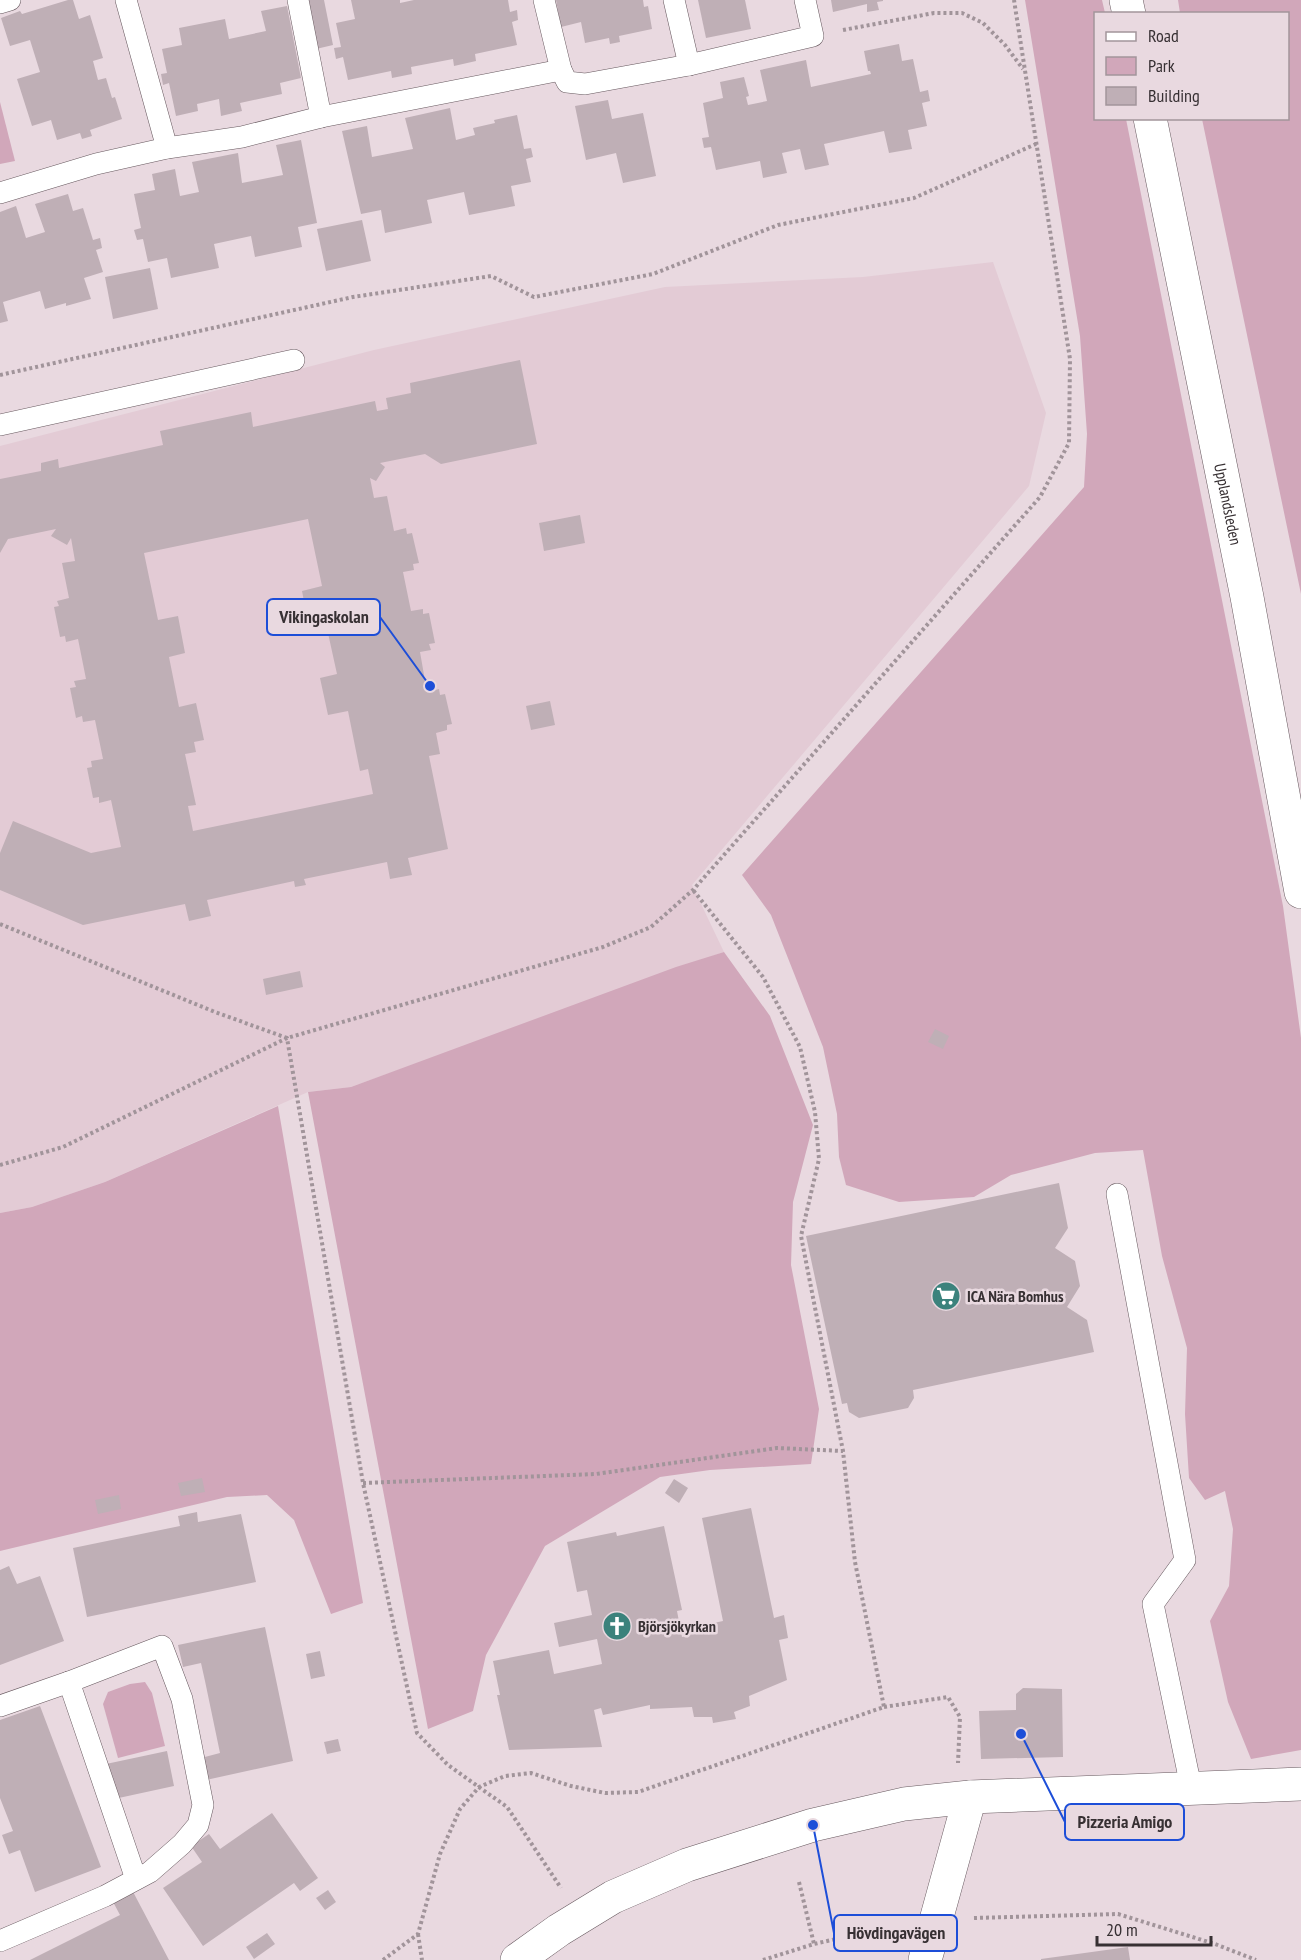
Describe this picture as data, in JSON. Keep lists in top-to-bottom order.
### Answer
{
  "streets": {
    "street": ["Upplandsleden"]
  },
  "places": {
    "other": ["Vikingaskolan", "Pizzeria Amigo", "Hövdingavägen"],
    "supermarket": ["ICA Nära Bomhus"],
    "church": ["Björsjökyrkan"]
  },
  "legend": ["Road", "Park", "Building"],
  "scale_bar": "20 m"
}
